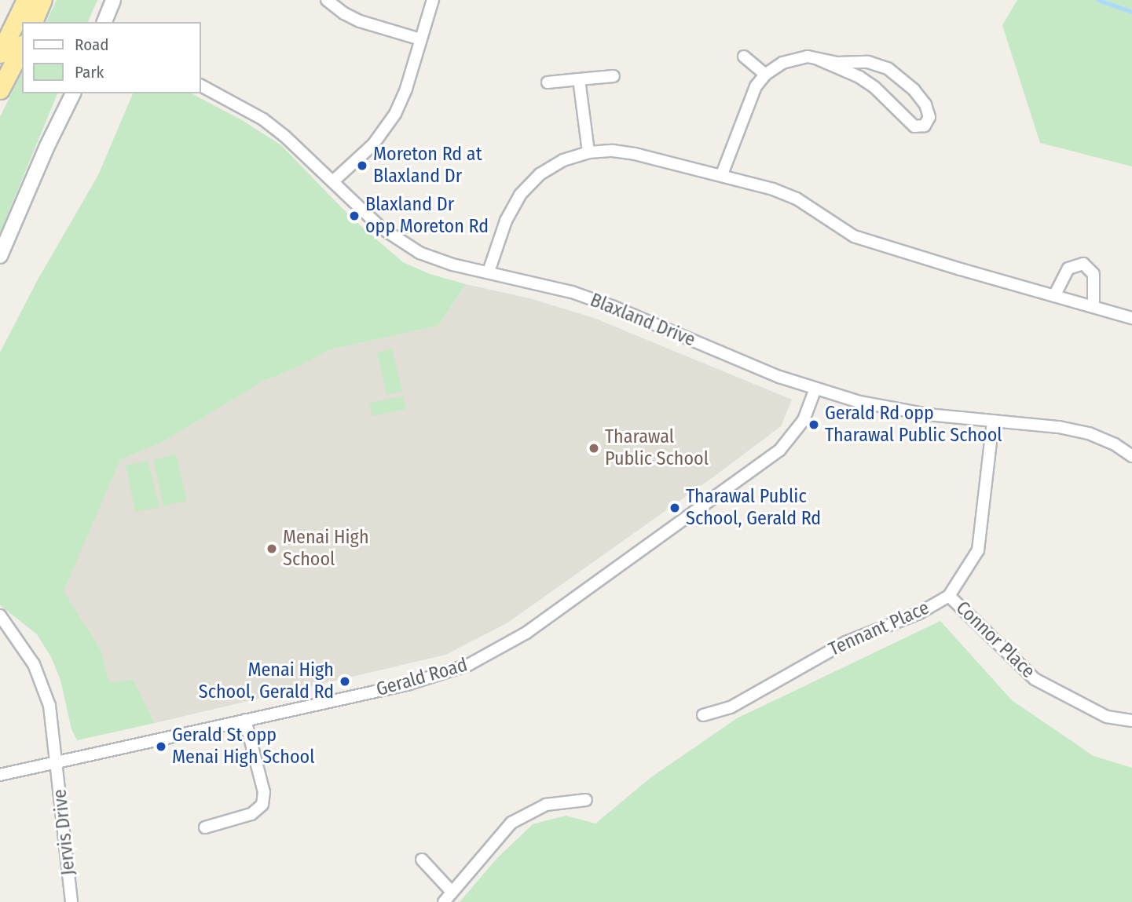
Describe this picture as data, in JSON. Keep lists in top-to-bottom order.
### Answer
{
  "streets": {
    "street": [
      "Blaxland Drive",
      "Tennant Place",
      "Connor Place",
      "Gerald Road",
      "Jervis Drive"
    ]
  },
  "crossings": [
    ["Blaxland Drive", "Tennant Place"],
    ["Blaxland Drive", "Gerald Road"],
    ["Tennant Place", "Connor Place"],
    ["Gerald Road", "Jervis Drive"]
  ],
  "places": [
    "Moreton Rd at Blaxland Dr",
    "Blaxland Dr opp Moreton Rd",
    "Gerald Rd opp Tharawal Public School",
    "Tharawal Public School",
    "Tharawal Public School, Gerald Rd",
    "Menai High School",
    "Menai High School, Gerald Rd",
    "Gerald St opp Menai High School"
  ],
  "legend": ["Road", "Park"]
}
